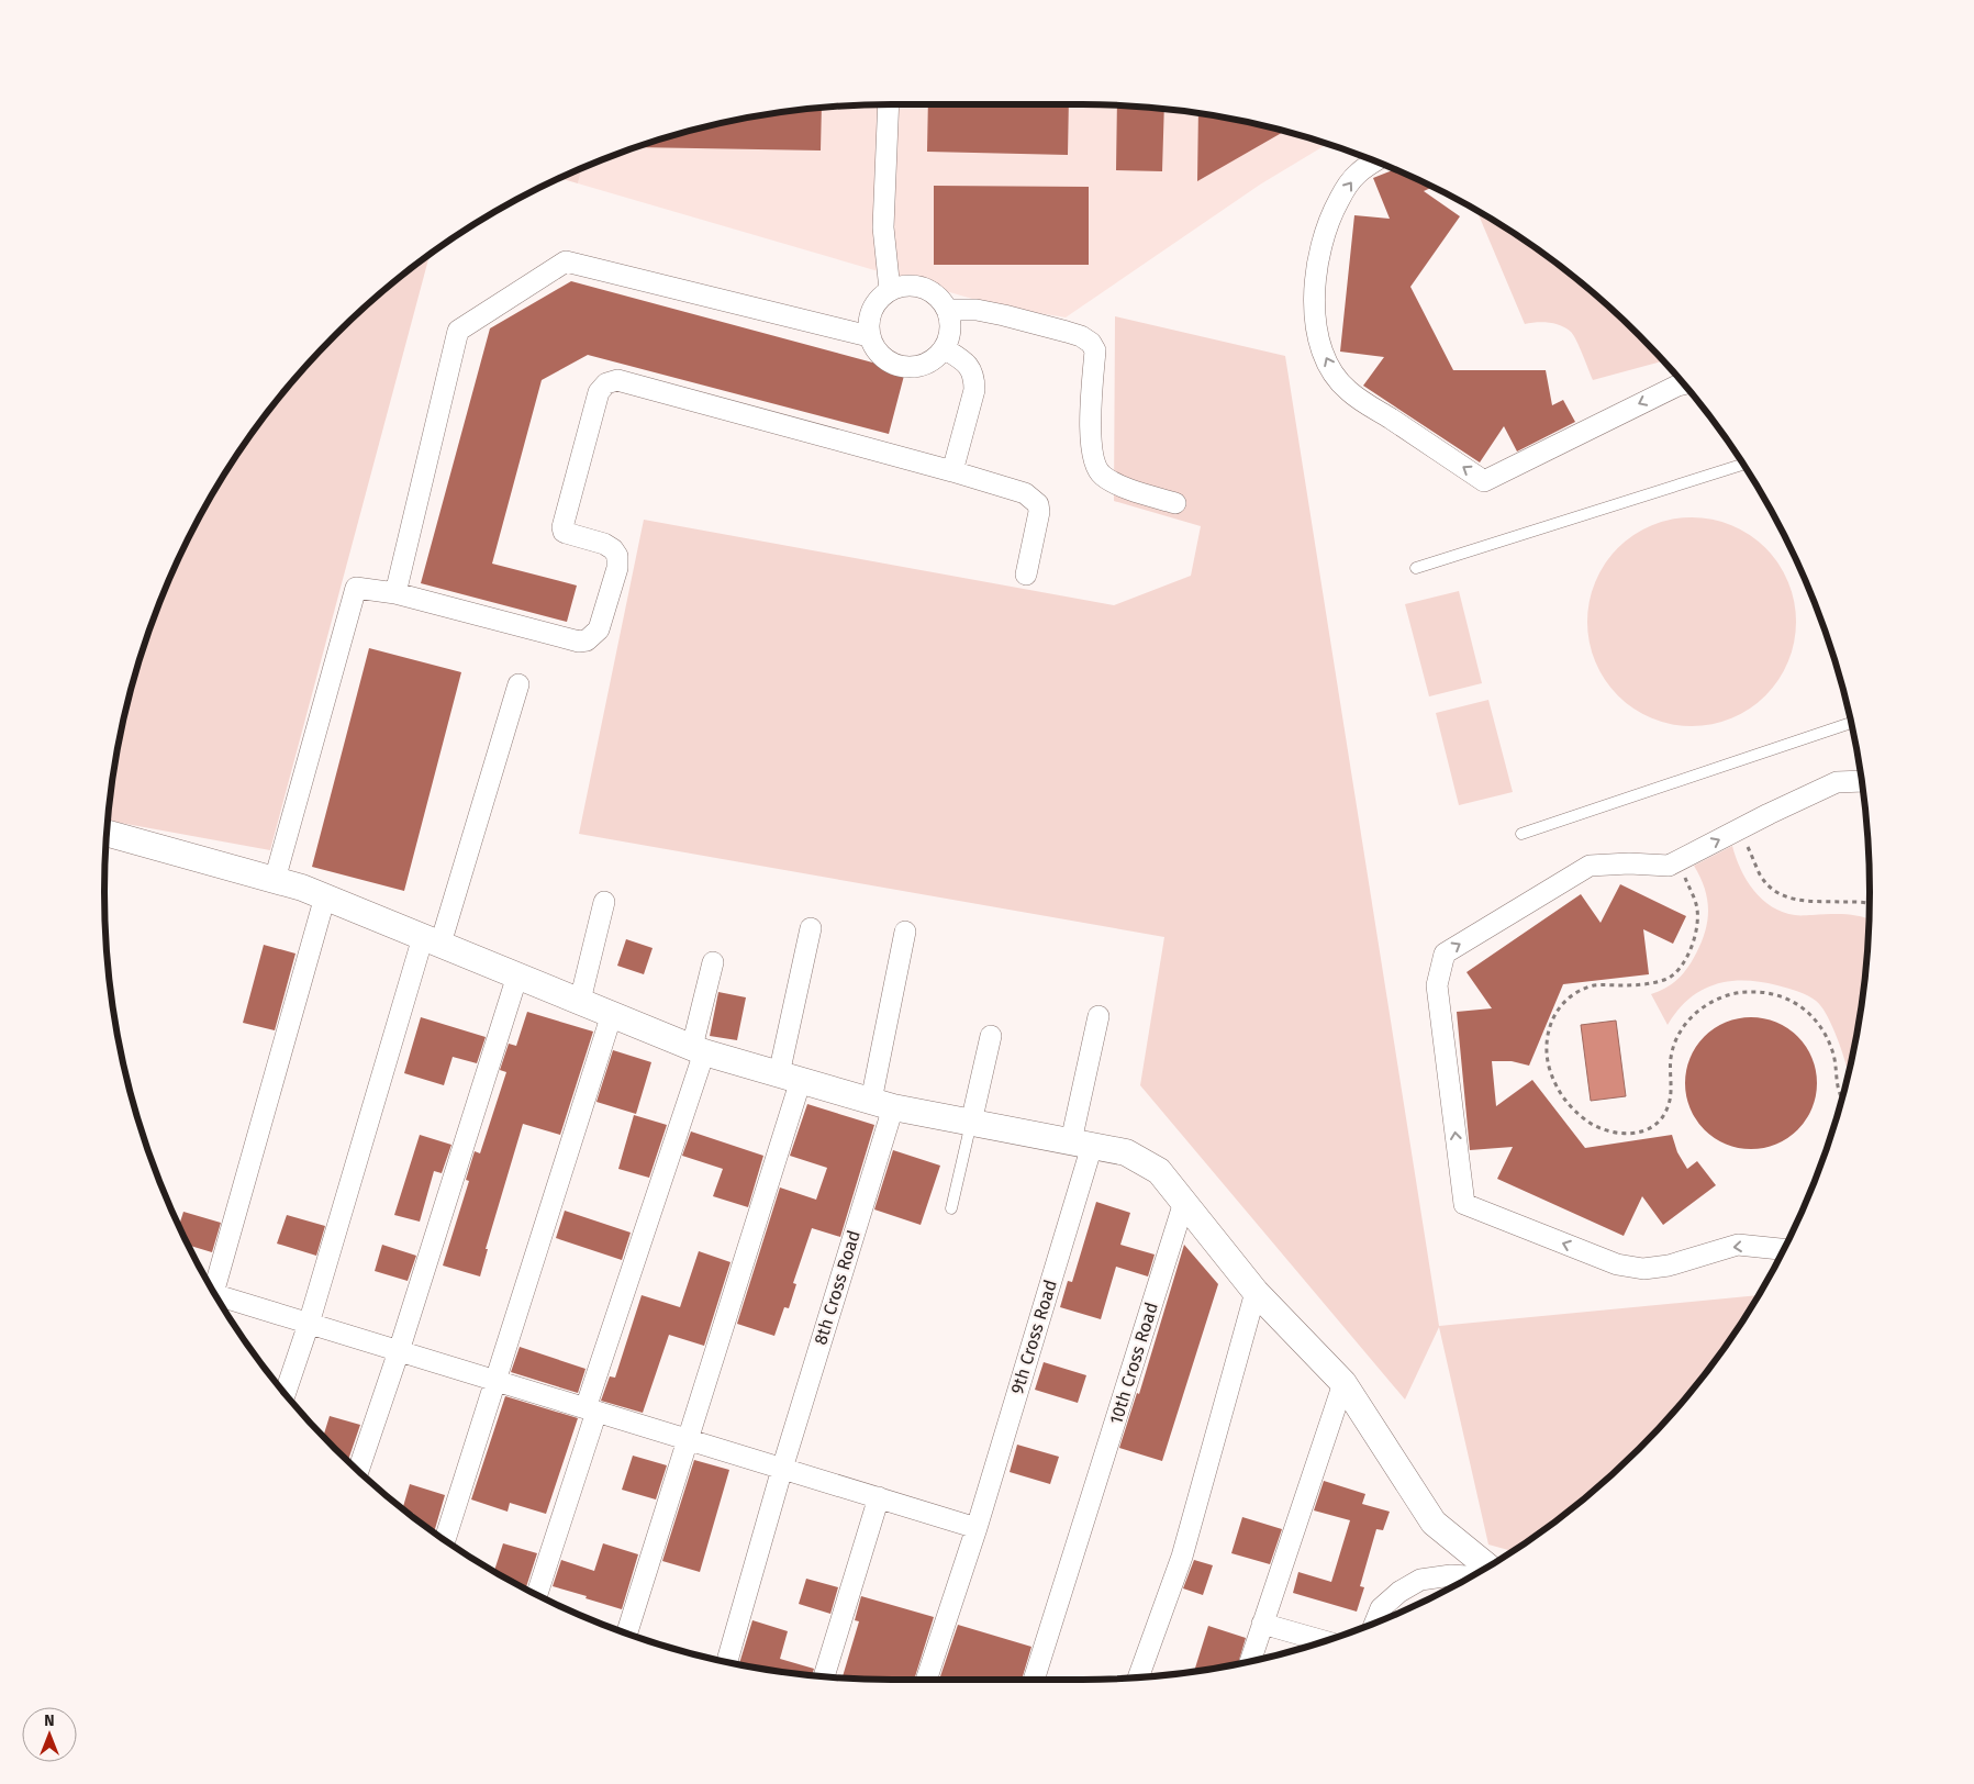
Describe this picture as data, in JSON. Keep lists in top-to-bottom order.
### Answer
{
  "streets": {
    "street": ["8th Cross Road", "9th Cross Road", "10th Cross Road"]
  },
  "north": "top"
}
